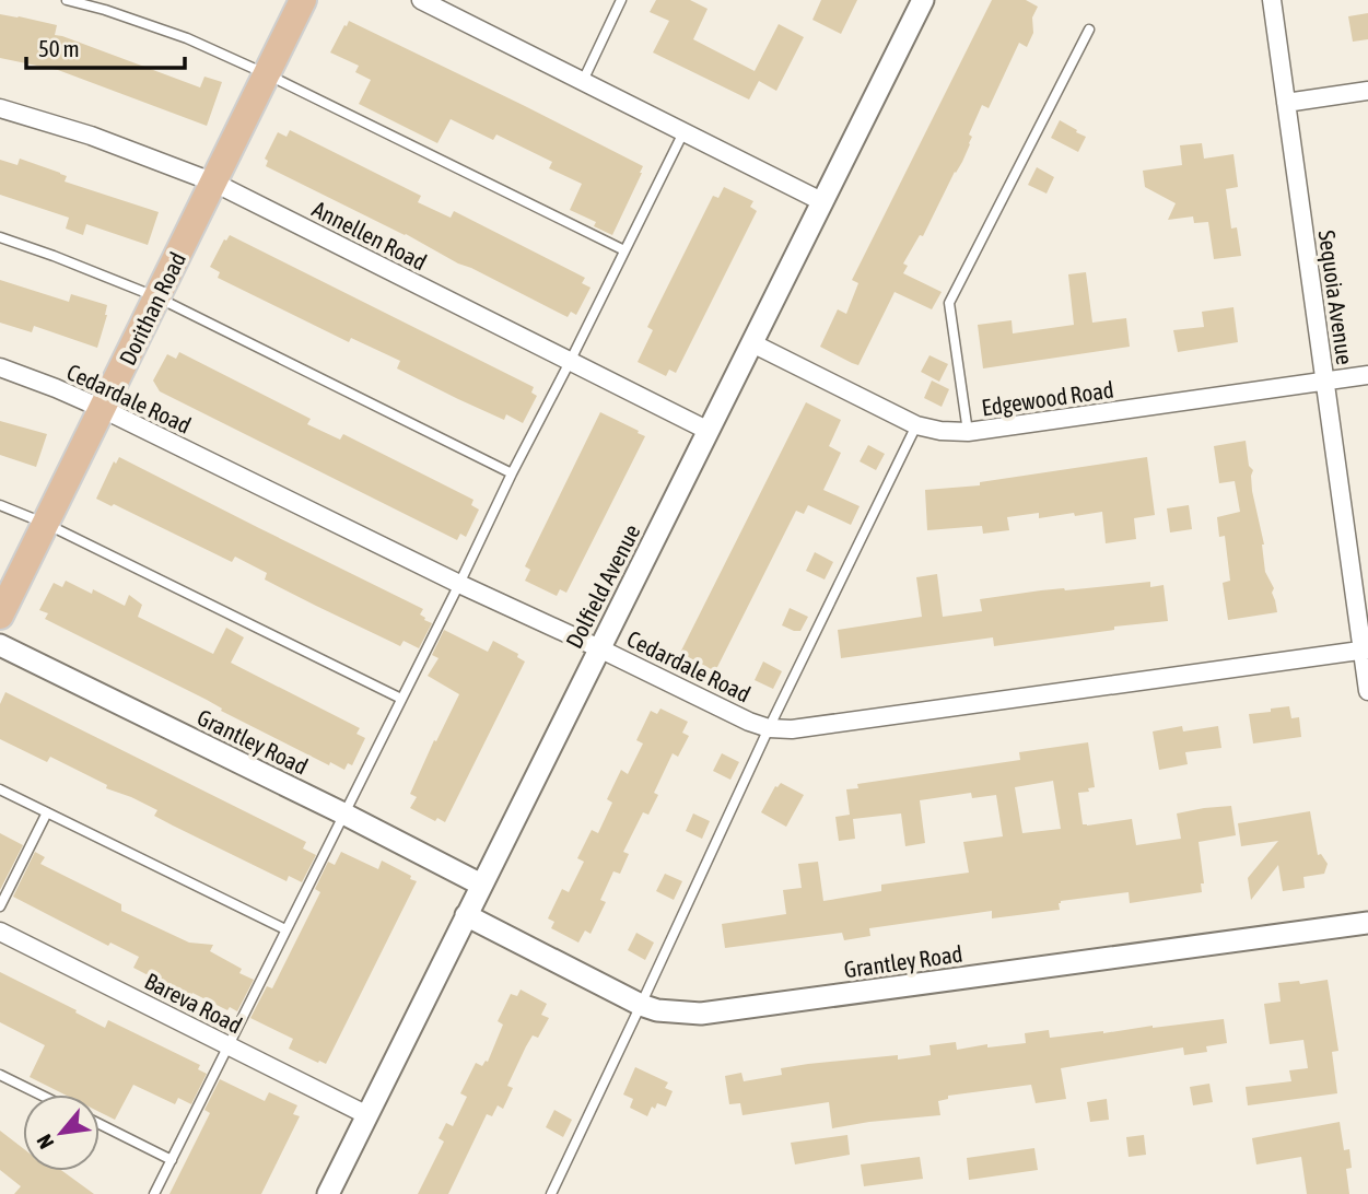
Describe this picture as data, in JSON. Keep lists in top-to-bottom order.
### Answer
{
  "streets": {
    "main road": ["Dorithan Road"],
    "street": [
      "Annellen Road",
      "Sequoia Avenue",
      "Cedardale Road",
      "Edgewood Road",
      "Dolfield Avenue",
      "Grantley Road",
      "Bareva Road"
    ]
  },
  "crossings": [
    ["Annellen Road", "Dorithan Road"],
    ["Annellen Road", "Dolfield Avenue"],
    ["Sequoia Avenue", "Cedardale Road"],
    ["Sequoia Avenue", "Edgewood Road"],
    ["Dorithan Road", "Cedardale Road"],
    ["Cedardale Road", "Dolfield Avenue"],
    ["Edgewood Road", "Dolfield Avenue"],
    ["Dolfield Avenue", "Grantley Road"],
    ["Dolfield Avenue", "Bareva Road"]
  ],
  "scale_bar": "50 m",
  "north": "bottom left"
}
